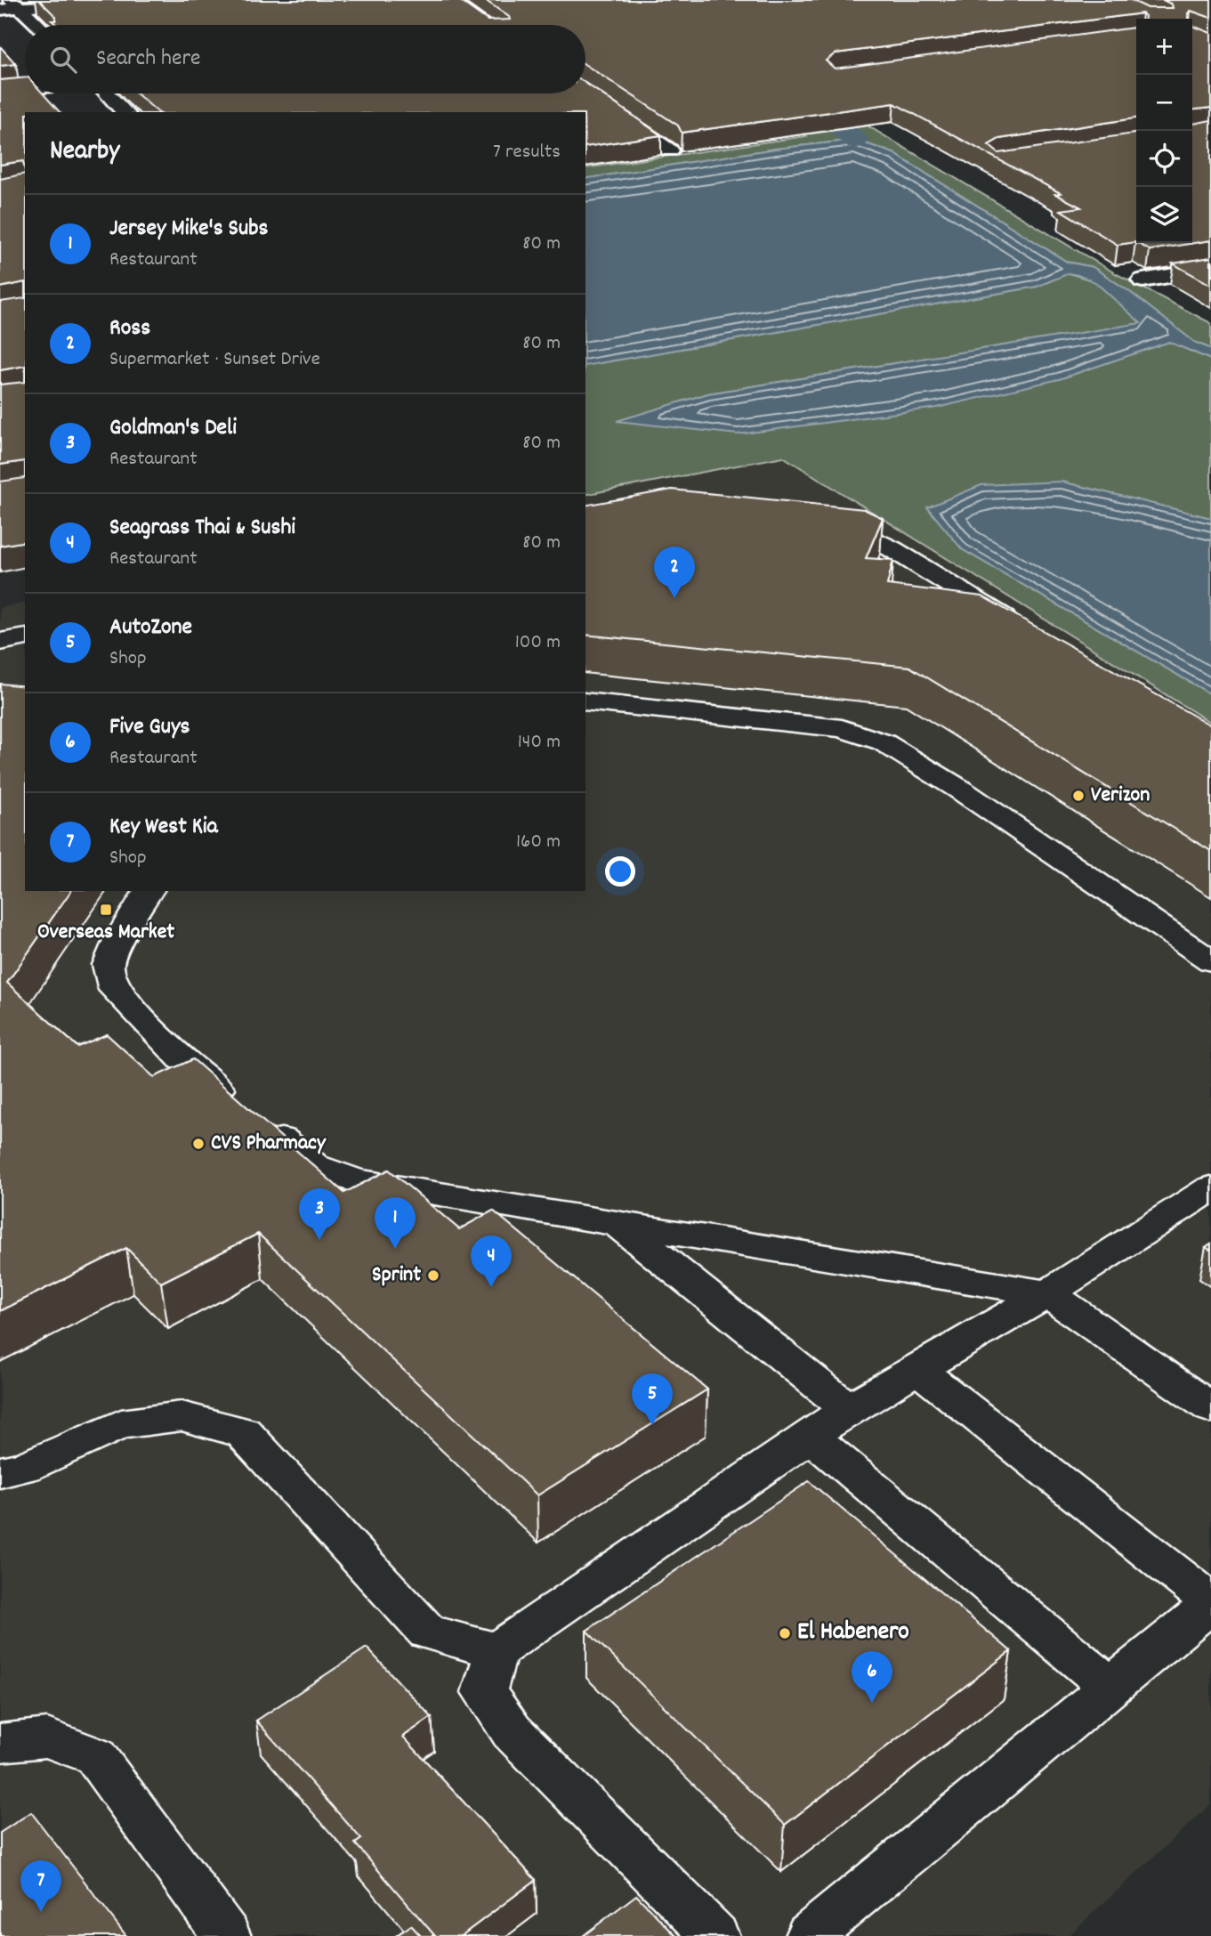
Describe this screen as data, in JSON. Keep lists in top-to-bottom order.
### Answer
{
  "places": {
    "other": [
      "Verizon",
      "CVS Pharmacy",
      "Sprint",
      "El Habenero"
    ],
    "transit": ["Overseas Market"]
  },
  "page": {
    "map_buttons": ["+", "−"],
    "search": "Search here",
    "heading": ["Nearby", "7 results"],
    "list": [
      {
        "mark": "1",
        "name": "Jersey Mike's Subs",
        "note": "Restaurant",
        "value": "80 m"
      },
      {
        "mark": "2",
        "name": "Ross",
        "note": "Supermarket · Sunset Drive",
        "value": "80 m"
      },
      {
        "mark": "3",
        "name": "Goldman's Deli",
        "note": "Restaurant",
        "value": "80 m"
      },
      {
        "mark": "4",
        "name": "Seagrass Thai & Sushi",
        "note": "Restaurant",
        "value": "80 m"
      },
      {
        "mark": "5",
        "name": "AutoZone",
        "note": "Shop",
        "value": "100 m"
      },
      {
        "mark": "6",
        "name": "Five Guys",
        "note": "Restaurant",
        "value": "140 m"
      },
      {
        "mark": "7",
        "name": "Key West Kia",
        "note": "Shop",
        "value": "160 m"
      }
    ],
    "pins": [
      "2",
      "3",
      "1",
      "4",
      "5",
      "6",
      "7"
    ]
  }
}
